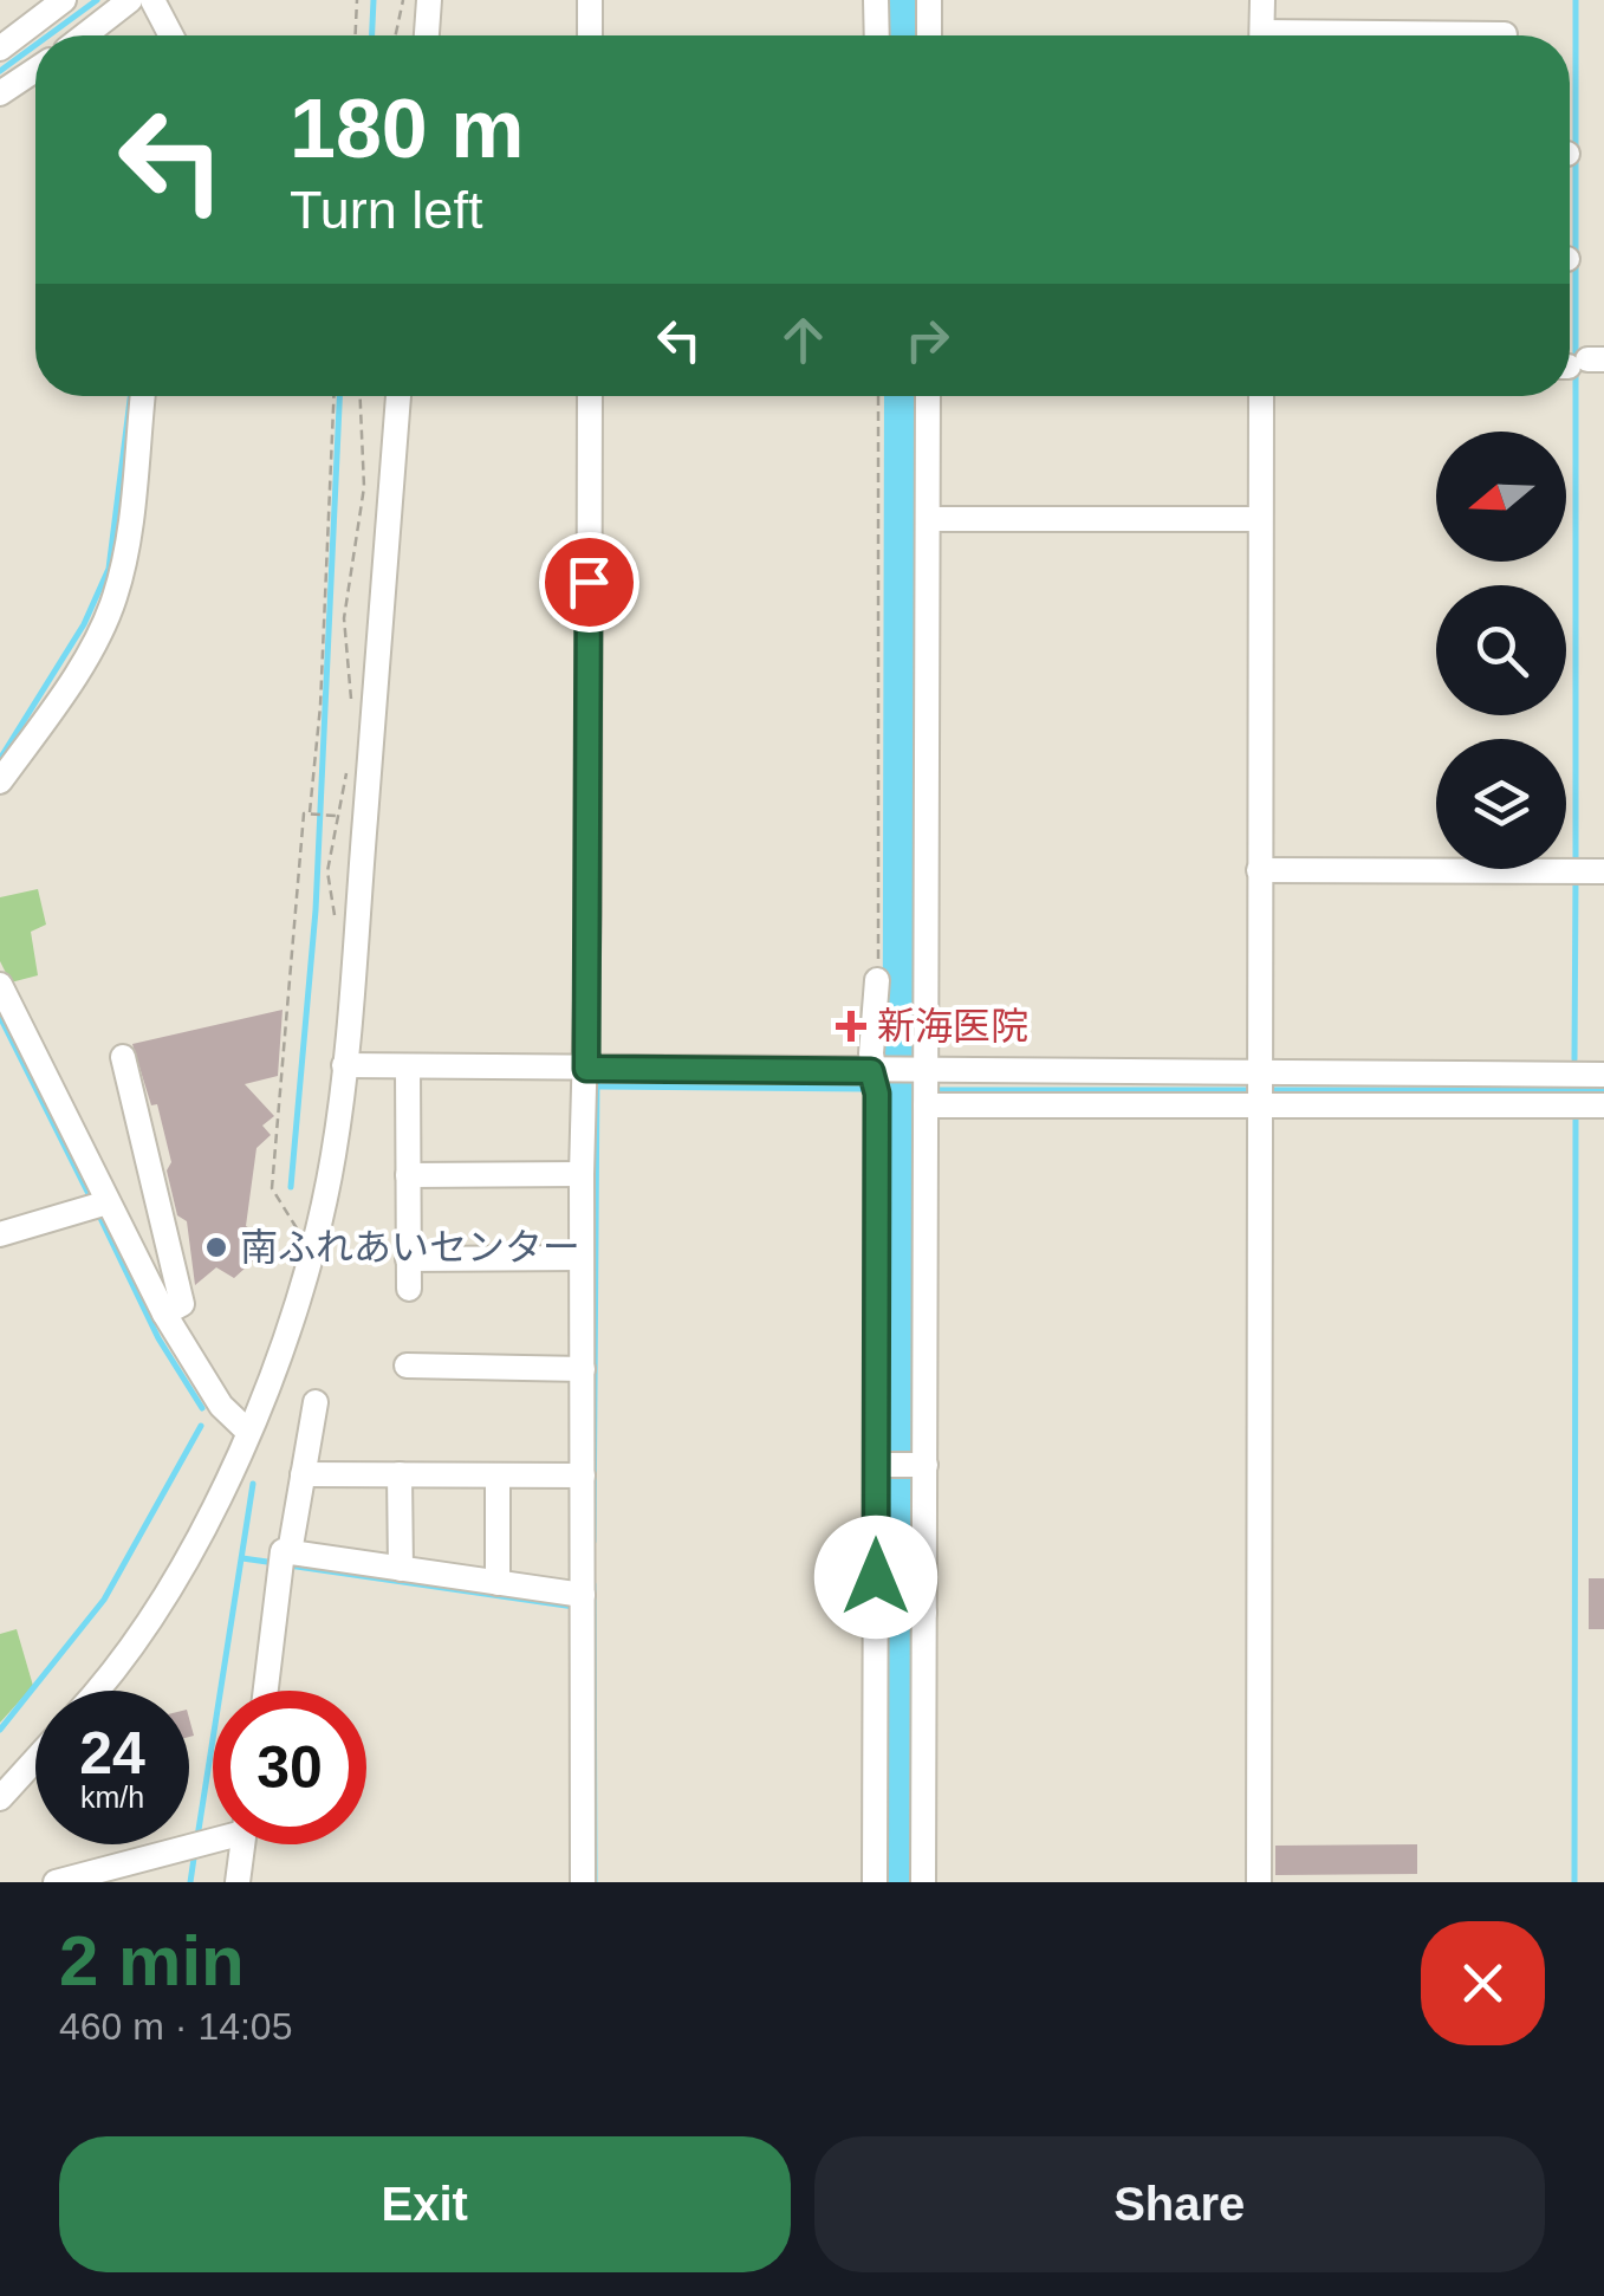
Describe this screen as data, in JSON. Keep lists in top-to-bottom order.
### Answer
{
  "places": {
    "health": ["新海医院"],
    "other": ["南ふれあいセンター"]
  },
  "north": "left",
  "page": {
    "turn": ["180 m", "Turn left"],
    "speed": "24 km/h",
    "limit": "30",
    "heading": ["2 min", "460 m · 14:05"],
    "buttons": ["Exit", "Share"]
  }
}
